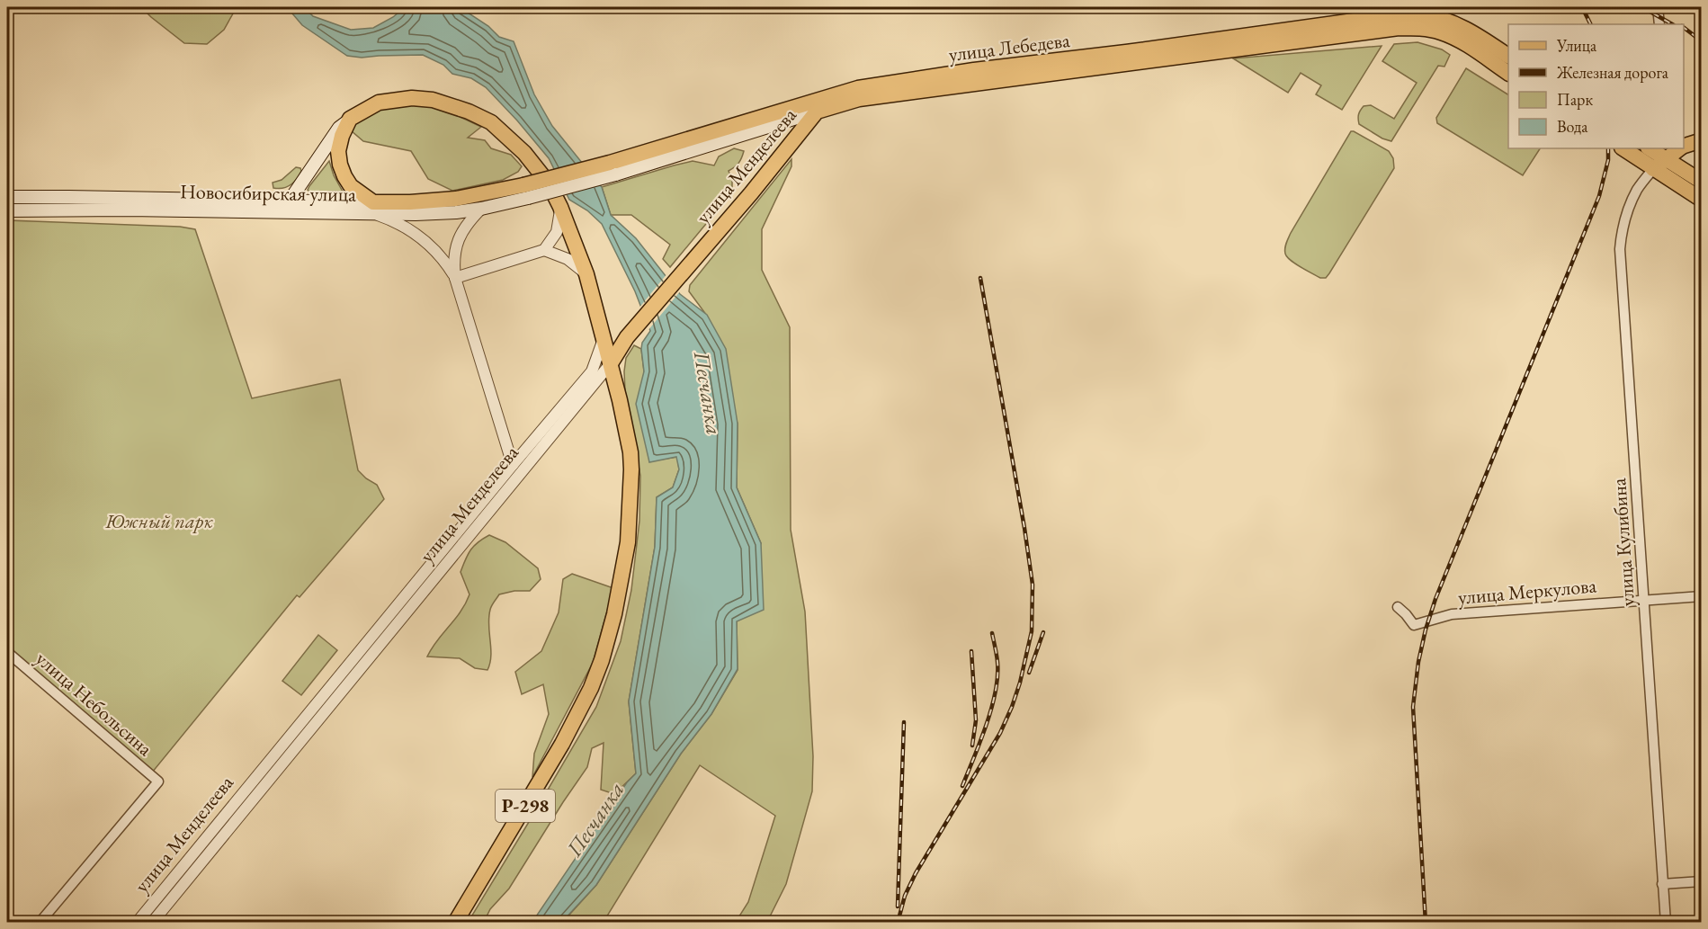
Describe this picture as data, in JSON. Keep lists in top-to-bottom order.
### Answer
{
  "streets": {
    "main road": [
      "улица Лебедева",
      "улица Менделеева",
      "Новосибирская улица",
      "Р-298"
    ],
    "street": ["улица Кулибина", "улица Меркулова", "улица Небольсина"]
  },
  "crossings": [
    ["улица Лебедева", "улица Менделеева"],
    ["улица Менделеева", "Р-298"],
    ["улица Кулибина", "улица Меркулова"]
  ],
  "water": ["Песчанка"],
  "parks": ["Южный парк"],
  "legend": [
    "Улица",
    "Железная дорога",
    "Парк",
    "Вода"
  ]
}
